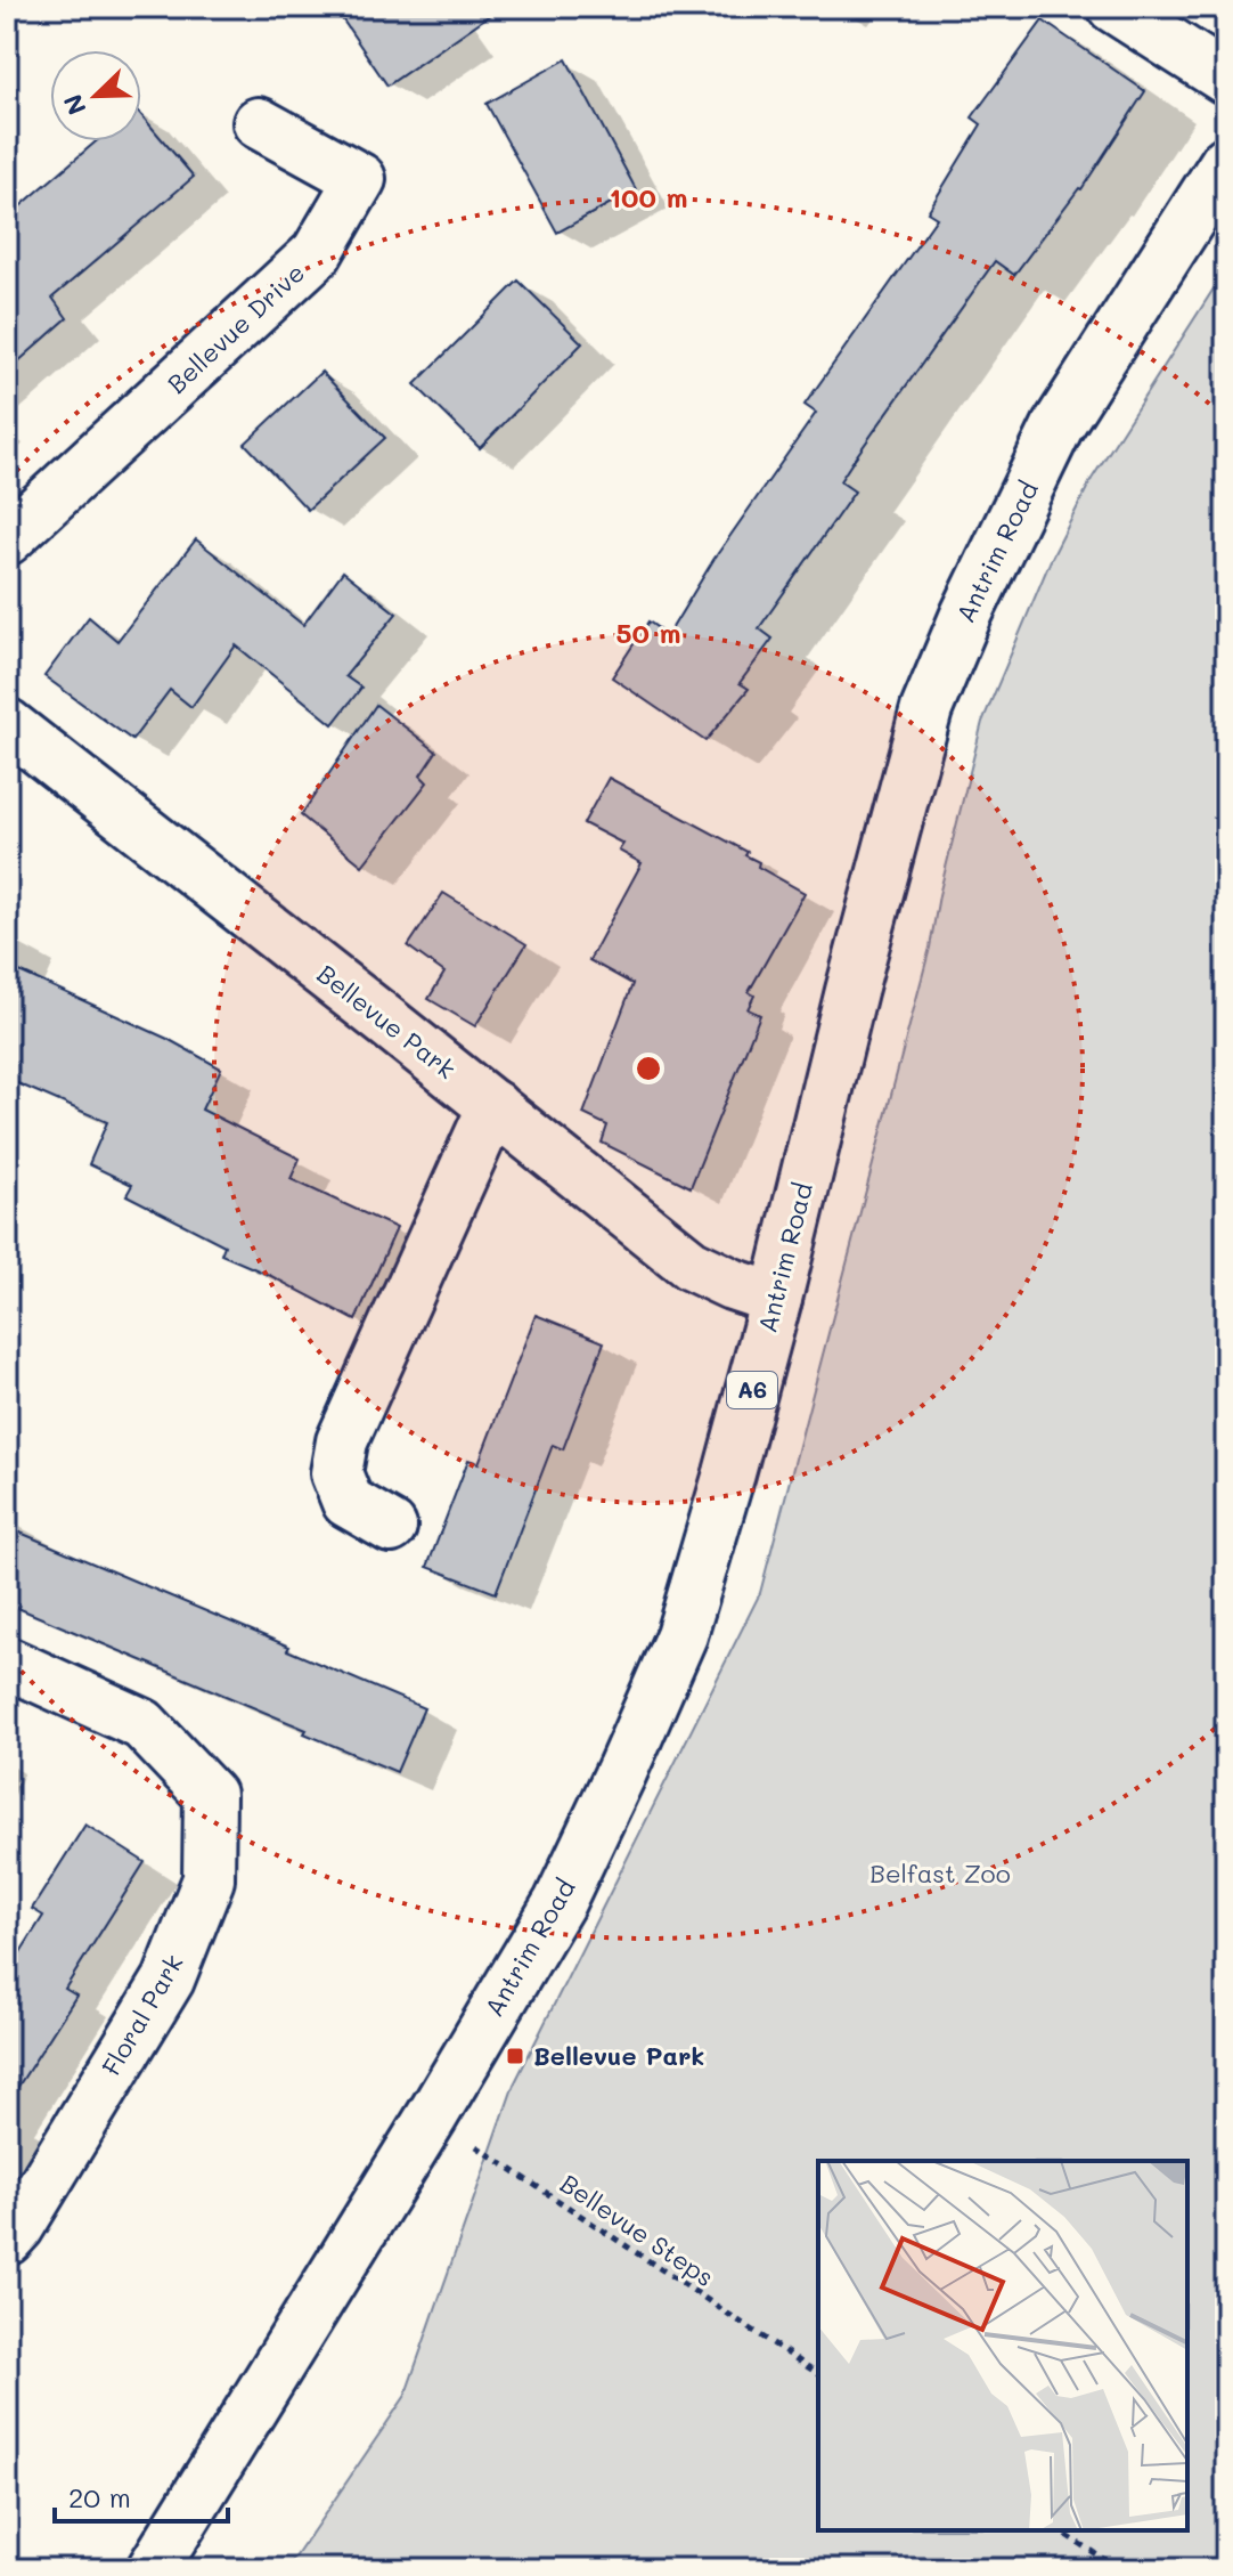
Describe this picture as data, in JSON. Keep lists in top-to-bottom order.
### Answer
{
  "streets": {
    "main road": [
      "Bellevue Drive",
      "Antrim Road",
      "Bellevue Park",
      "A6",
      "Floral Park"
    ],
    "path": ["Bellevue Steps"]
  },
  "crossings": [
    ["Antrim Road", "Bellevue Park"],
    ["Antrim Road", "Bellevue Steps"]
  ],
  "parks": ["Belfast Zoo"],
  "places": {
    "transit": ["Bellevue Park"]
  },
  "scale_bar": "20 m",
  "north": "bottom left",
  "rings": ["100 m", "50 m"]
}
